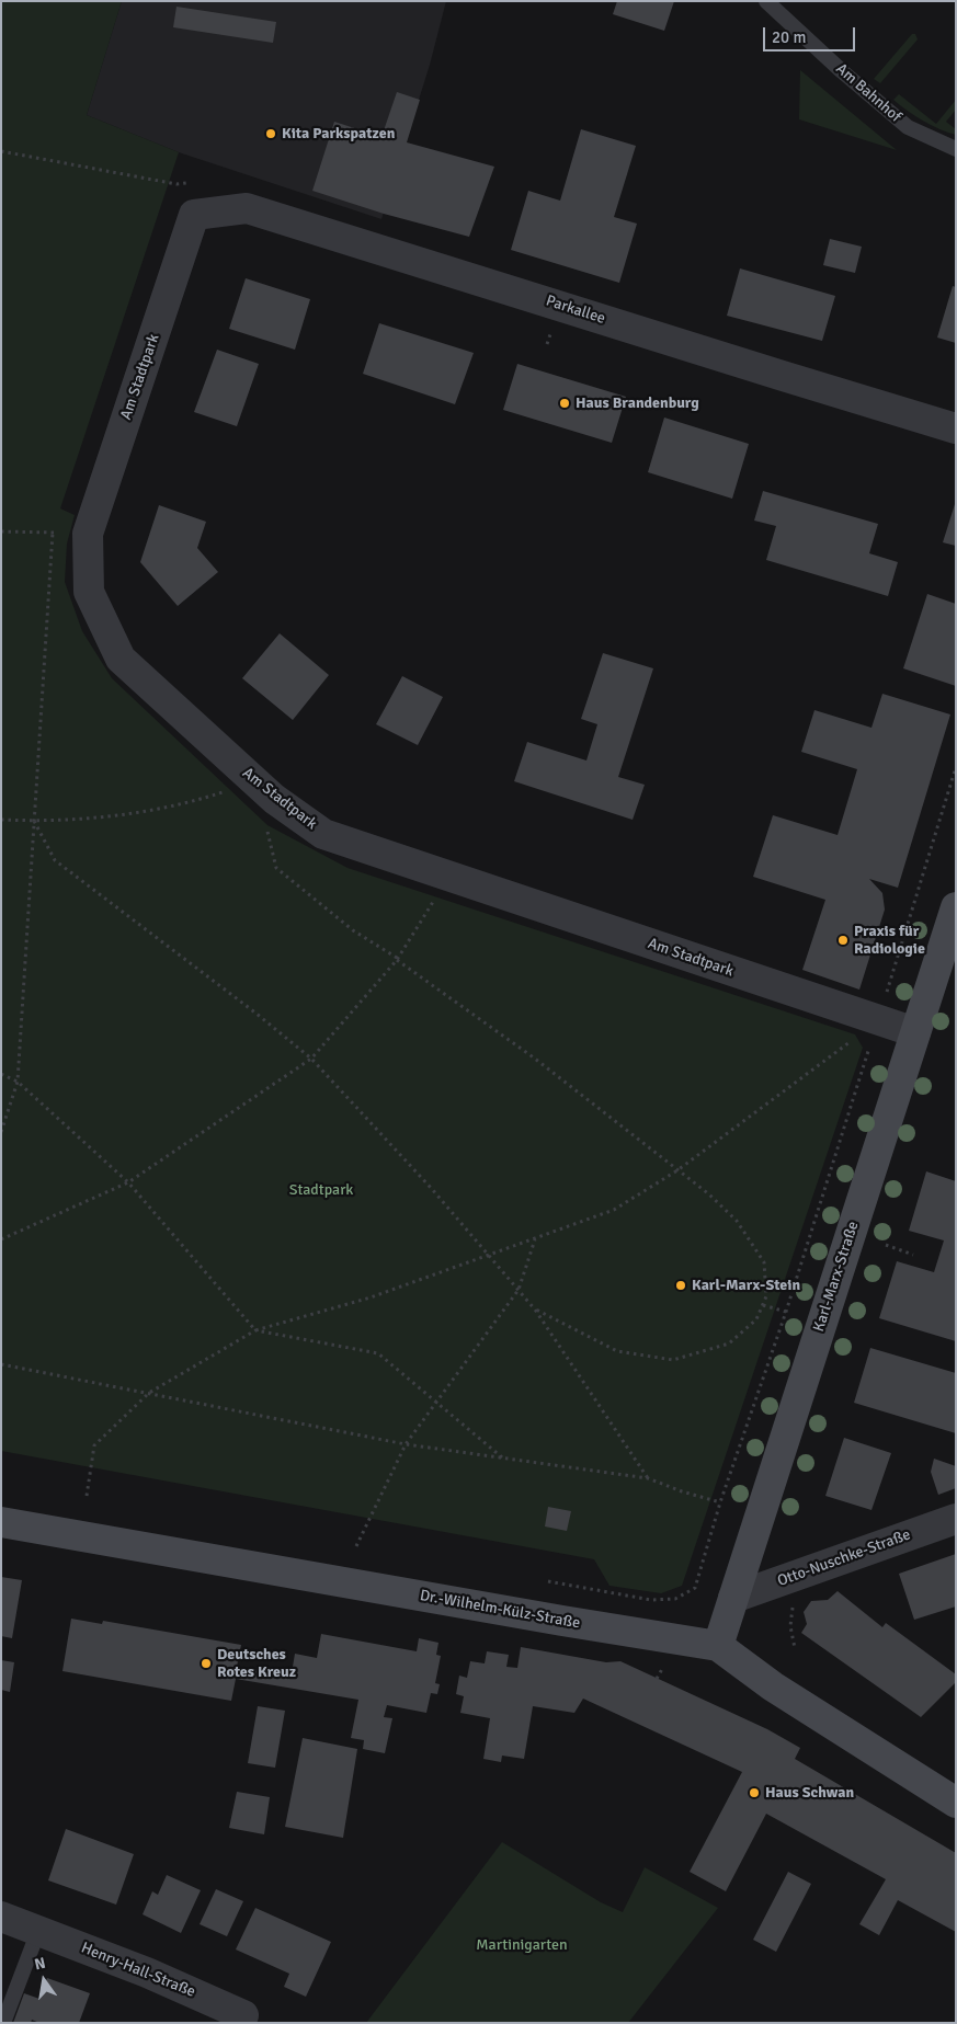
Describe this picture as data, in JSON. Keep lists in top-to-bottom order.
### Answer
{
  "streets": {
    "main road": ["Karl-Marx-Straße", "Dr.-Wilhelm-Külz-Straße"],
    "street": [
      "Parkallee",
      "Am Stadtpark",
      "Otto-Nuschke-Straße",
      "Henry-Hall-Straße"
    ],
    "lane": ["Am Bahnhof"]
  },
  "crossings": [
    ["Parkallee", "Am Stadtpark"],
    ["Am Stadtpark", "Karl-Marx-Straße"],
    ["Karl-Marx-Straße", "Otto-Nuschke-Straße"],
    ["Karl-Marx-Straße", "Dr.-Wilhelm-Külz-Straße"]
  ],
  "parks": ["Stadtpark", "Martinigarten"],
  "places": [
    "Kita Parkspatzen",
    "Haus Brandenburg",
    "Praxis für Radiologie",
    "Karl-Marx-Stein",
    "Deutsches Rotes Kreuz",
    "Haus Schwan"
  ],
  "scale_bar": "20 m",
  "north": "top"
}
